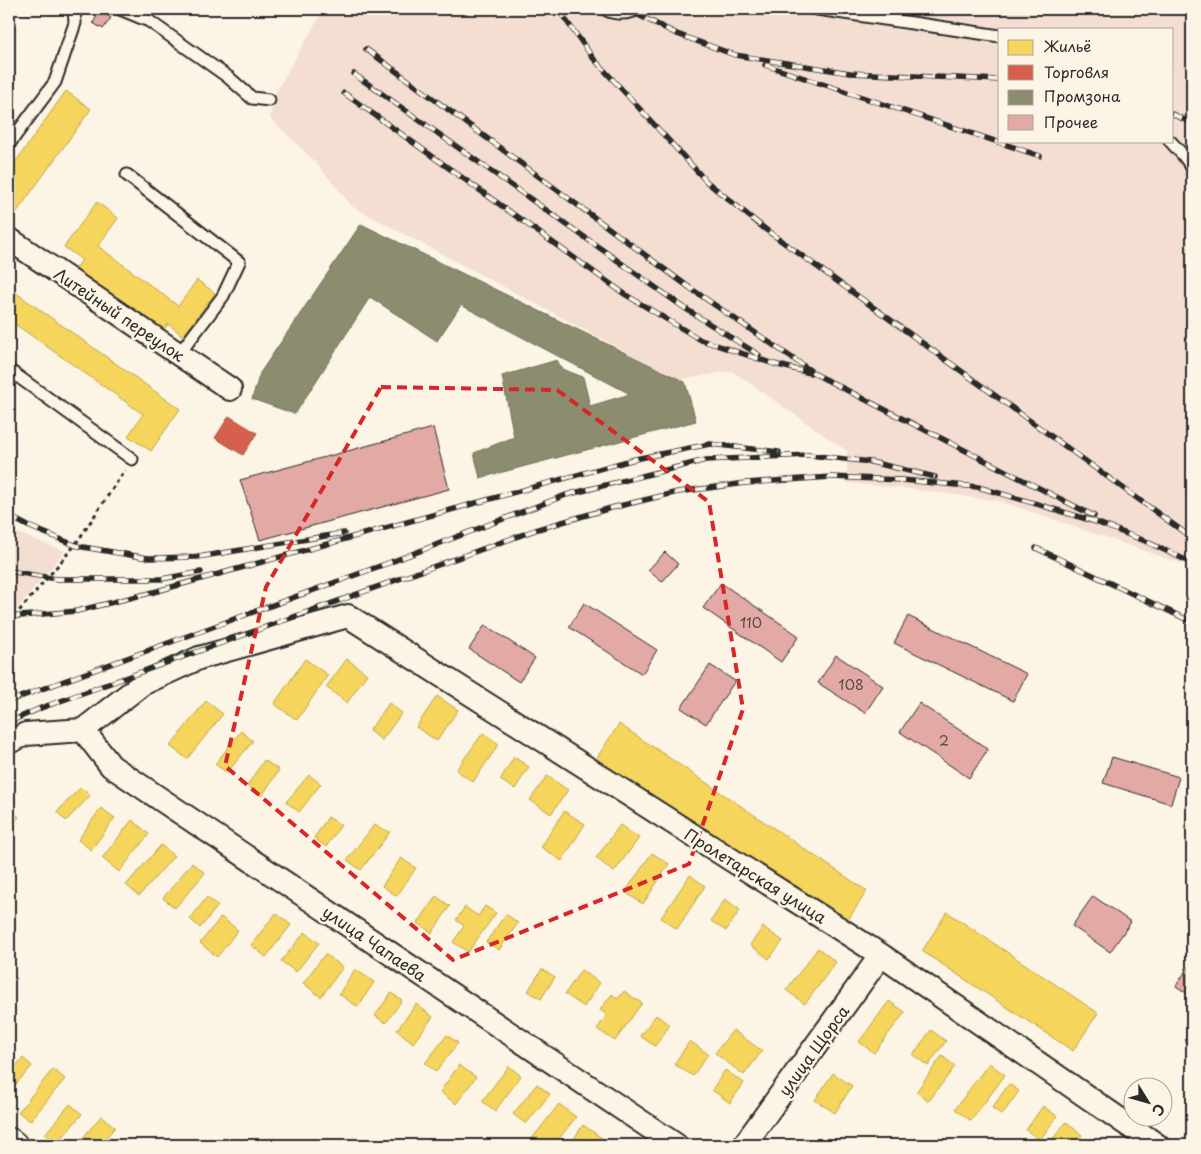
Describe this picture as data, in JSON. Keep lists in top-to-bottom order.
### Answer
{
  "streets": {
    "street": [
      "Литейный переулок",
      "Пролетарская улица",
      "улица Чапаева",
      "улица Щорса"
    ]
  },
  "crossings": [
    ["Пролетарская улица", "улица Чапаева"],
    ["Пролетарская улица", "улица Щорса"]
  ],
  "house_numbers": ["110", "108", "2"],
  "legend": [
    "Жильё",
    "Торговля",
    "Промзона",
    "Прочее"
  ],
  "north": "bottom right"
}
